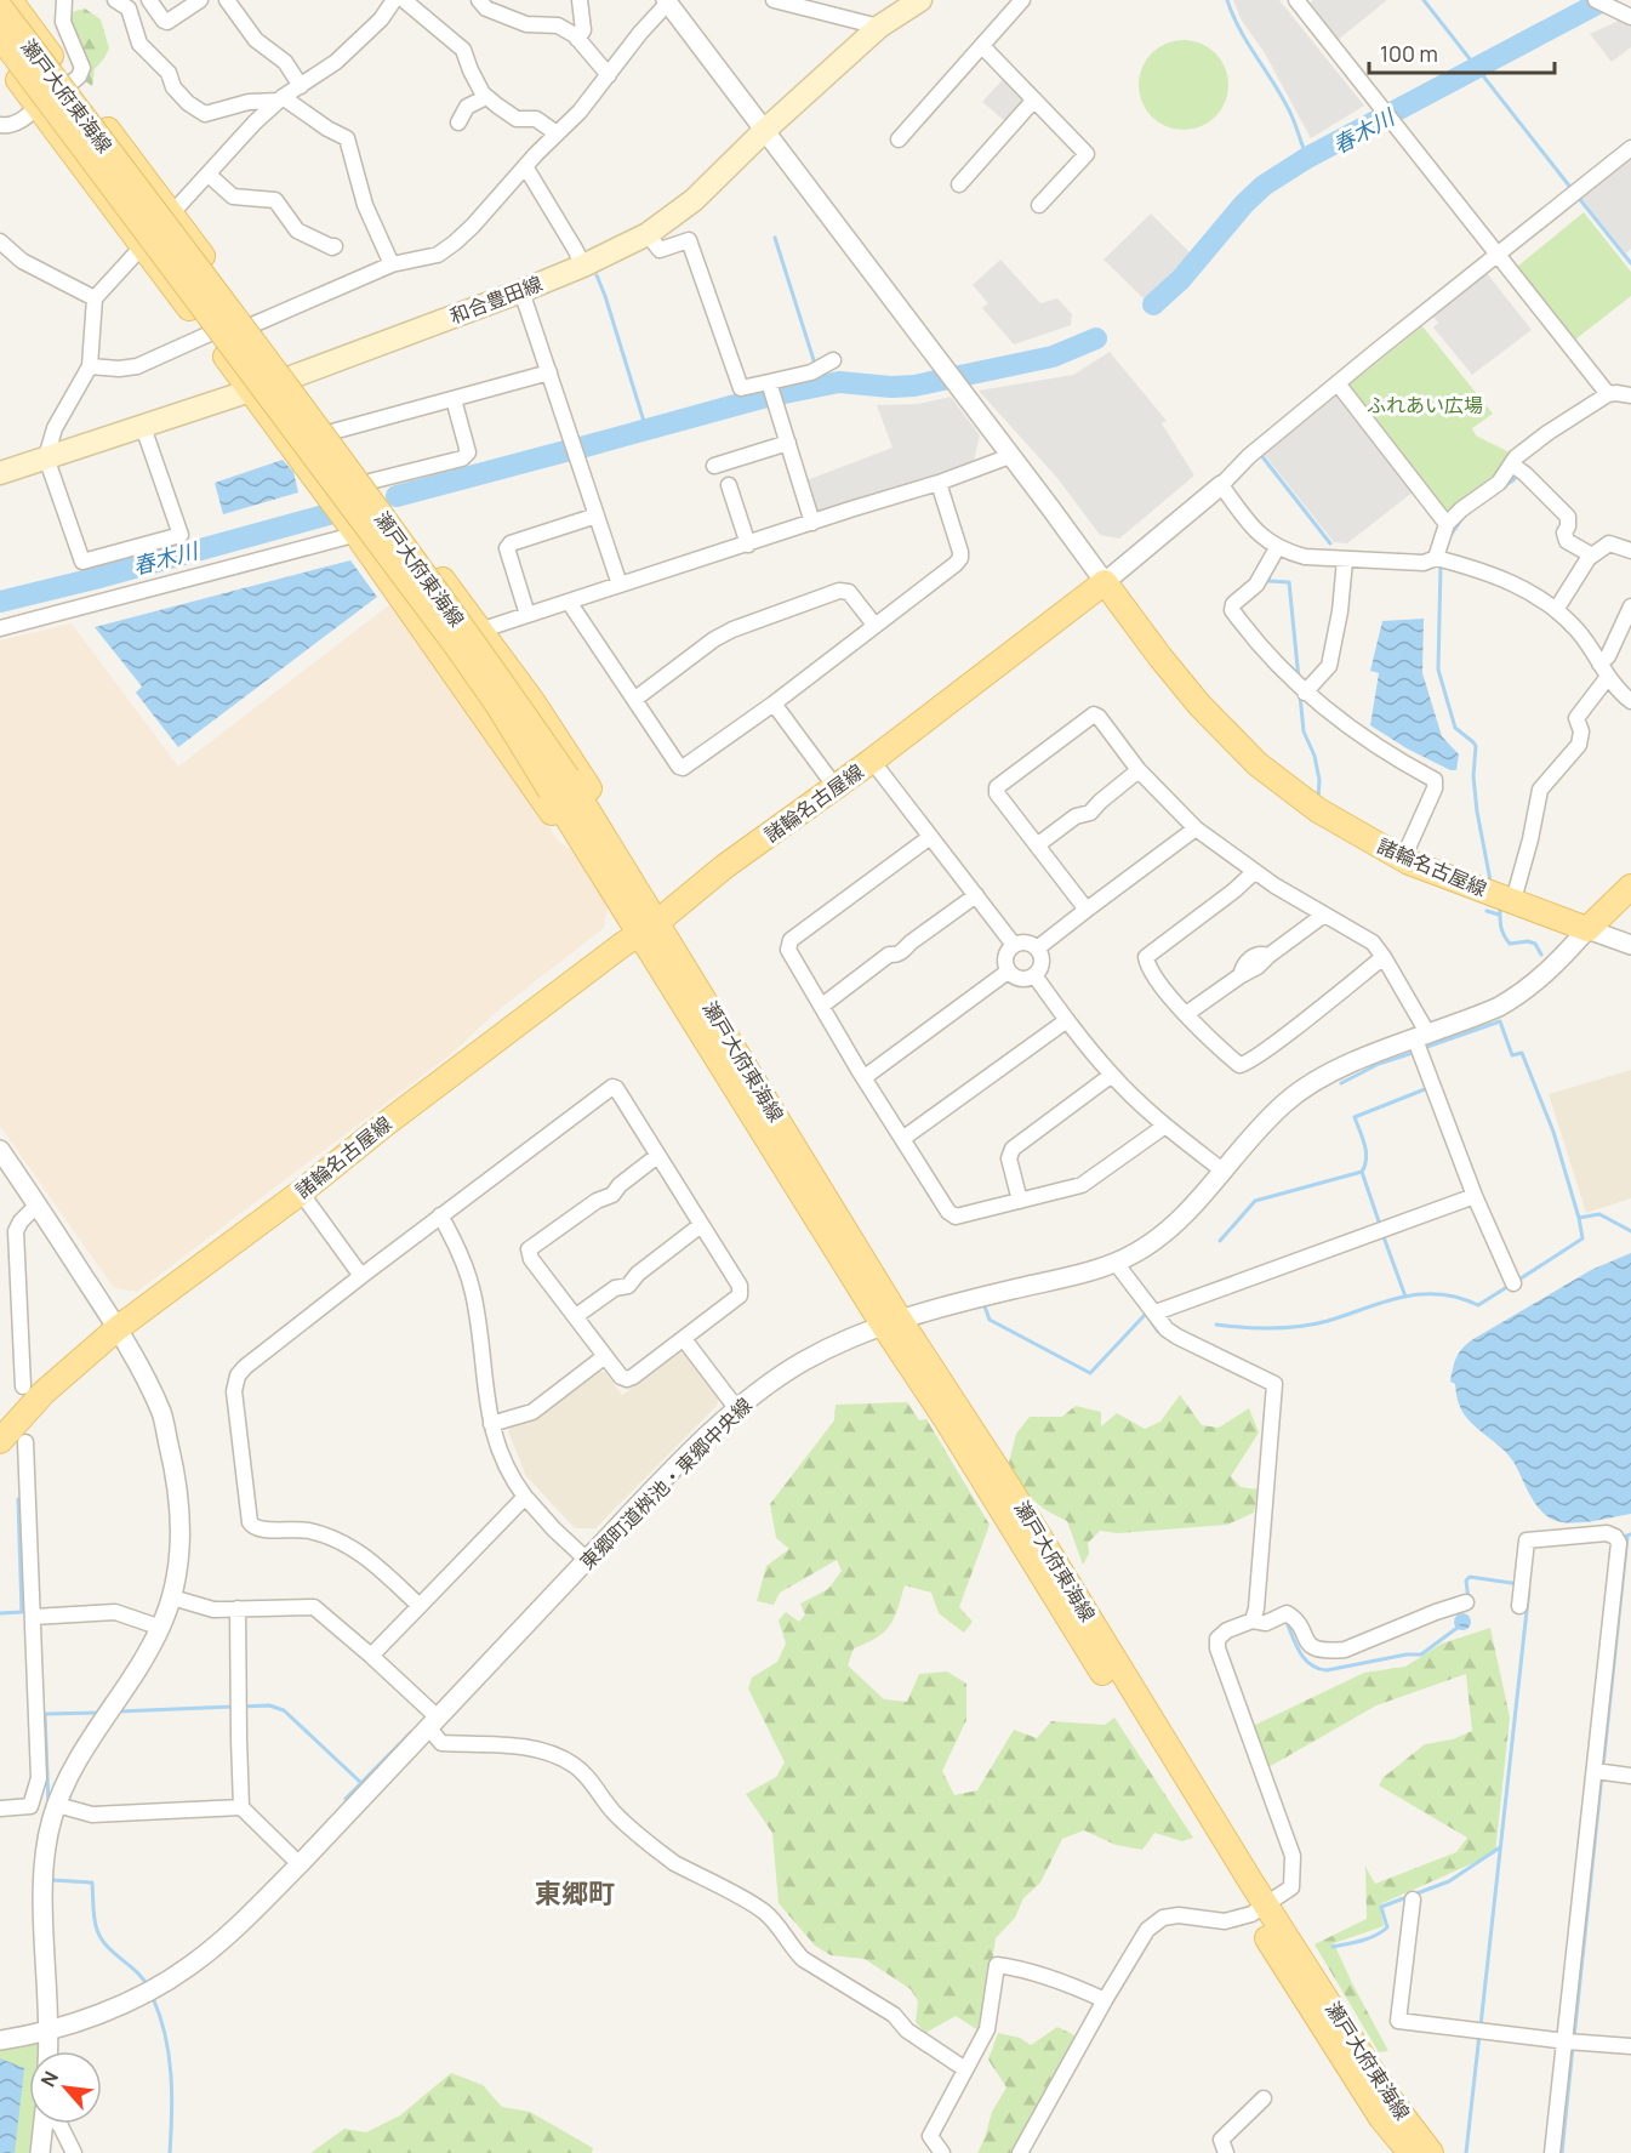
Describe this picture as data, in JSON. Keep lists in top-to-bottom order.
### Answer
{
  "streets": {
    "main road": ["瀬戸大府東海線", "和合豊田線", "諸輪名古屋線"],
    "street": ["東郷町道桝池・東郷中央線"]
  },
  "crossings": [
    ["瀬戸大府東海線", "諸輪名古屋線"],
    ["瀬戸大府東海線", "東郷町道桝池・東郷中央線"],
    ["諸輪名古屋線", "東郷町道桝池・東郷中央線"]
  ],
  "districts": ["東郷町"],
  "water": ["春木川"],
  "parks": ["ふれあい広場"],
  "scale_bar": "100 m",
  "north": "top left"
}
